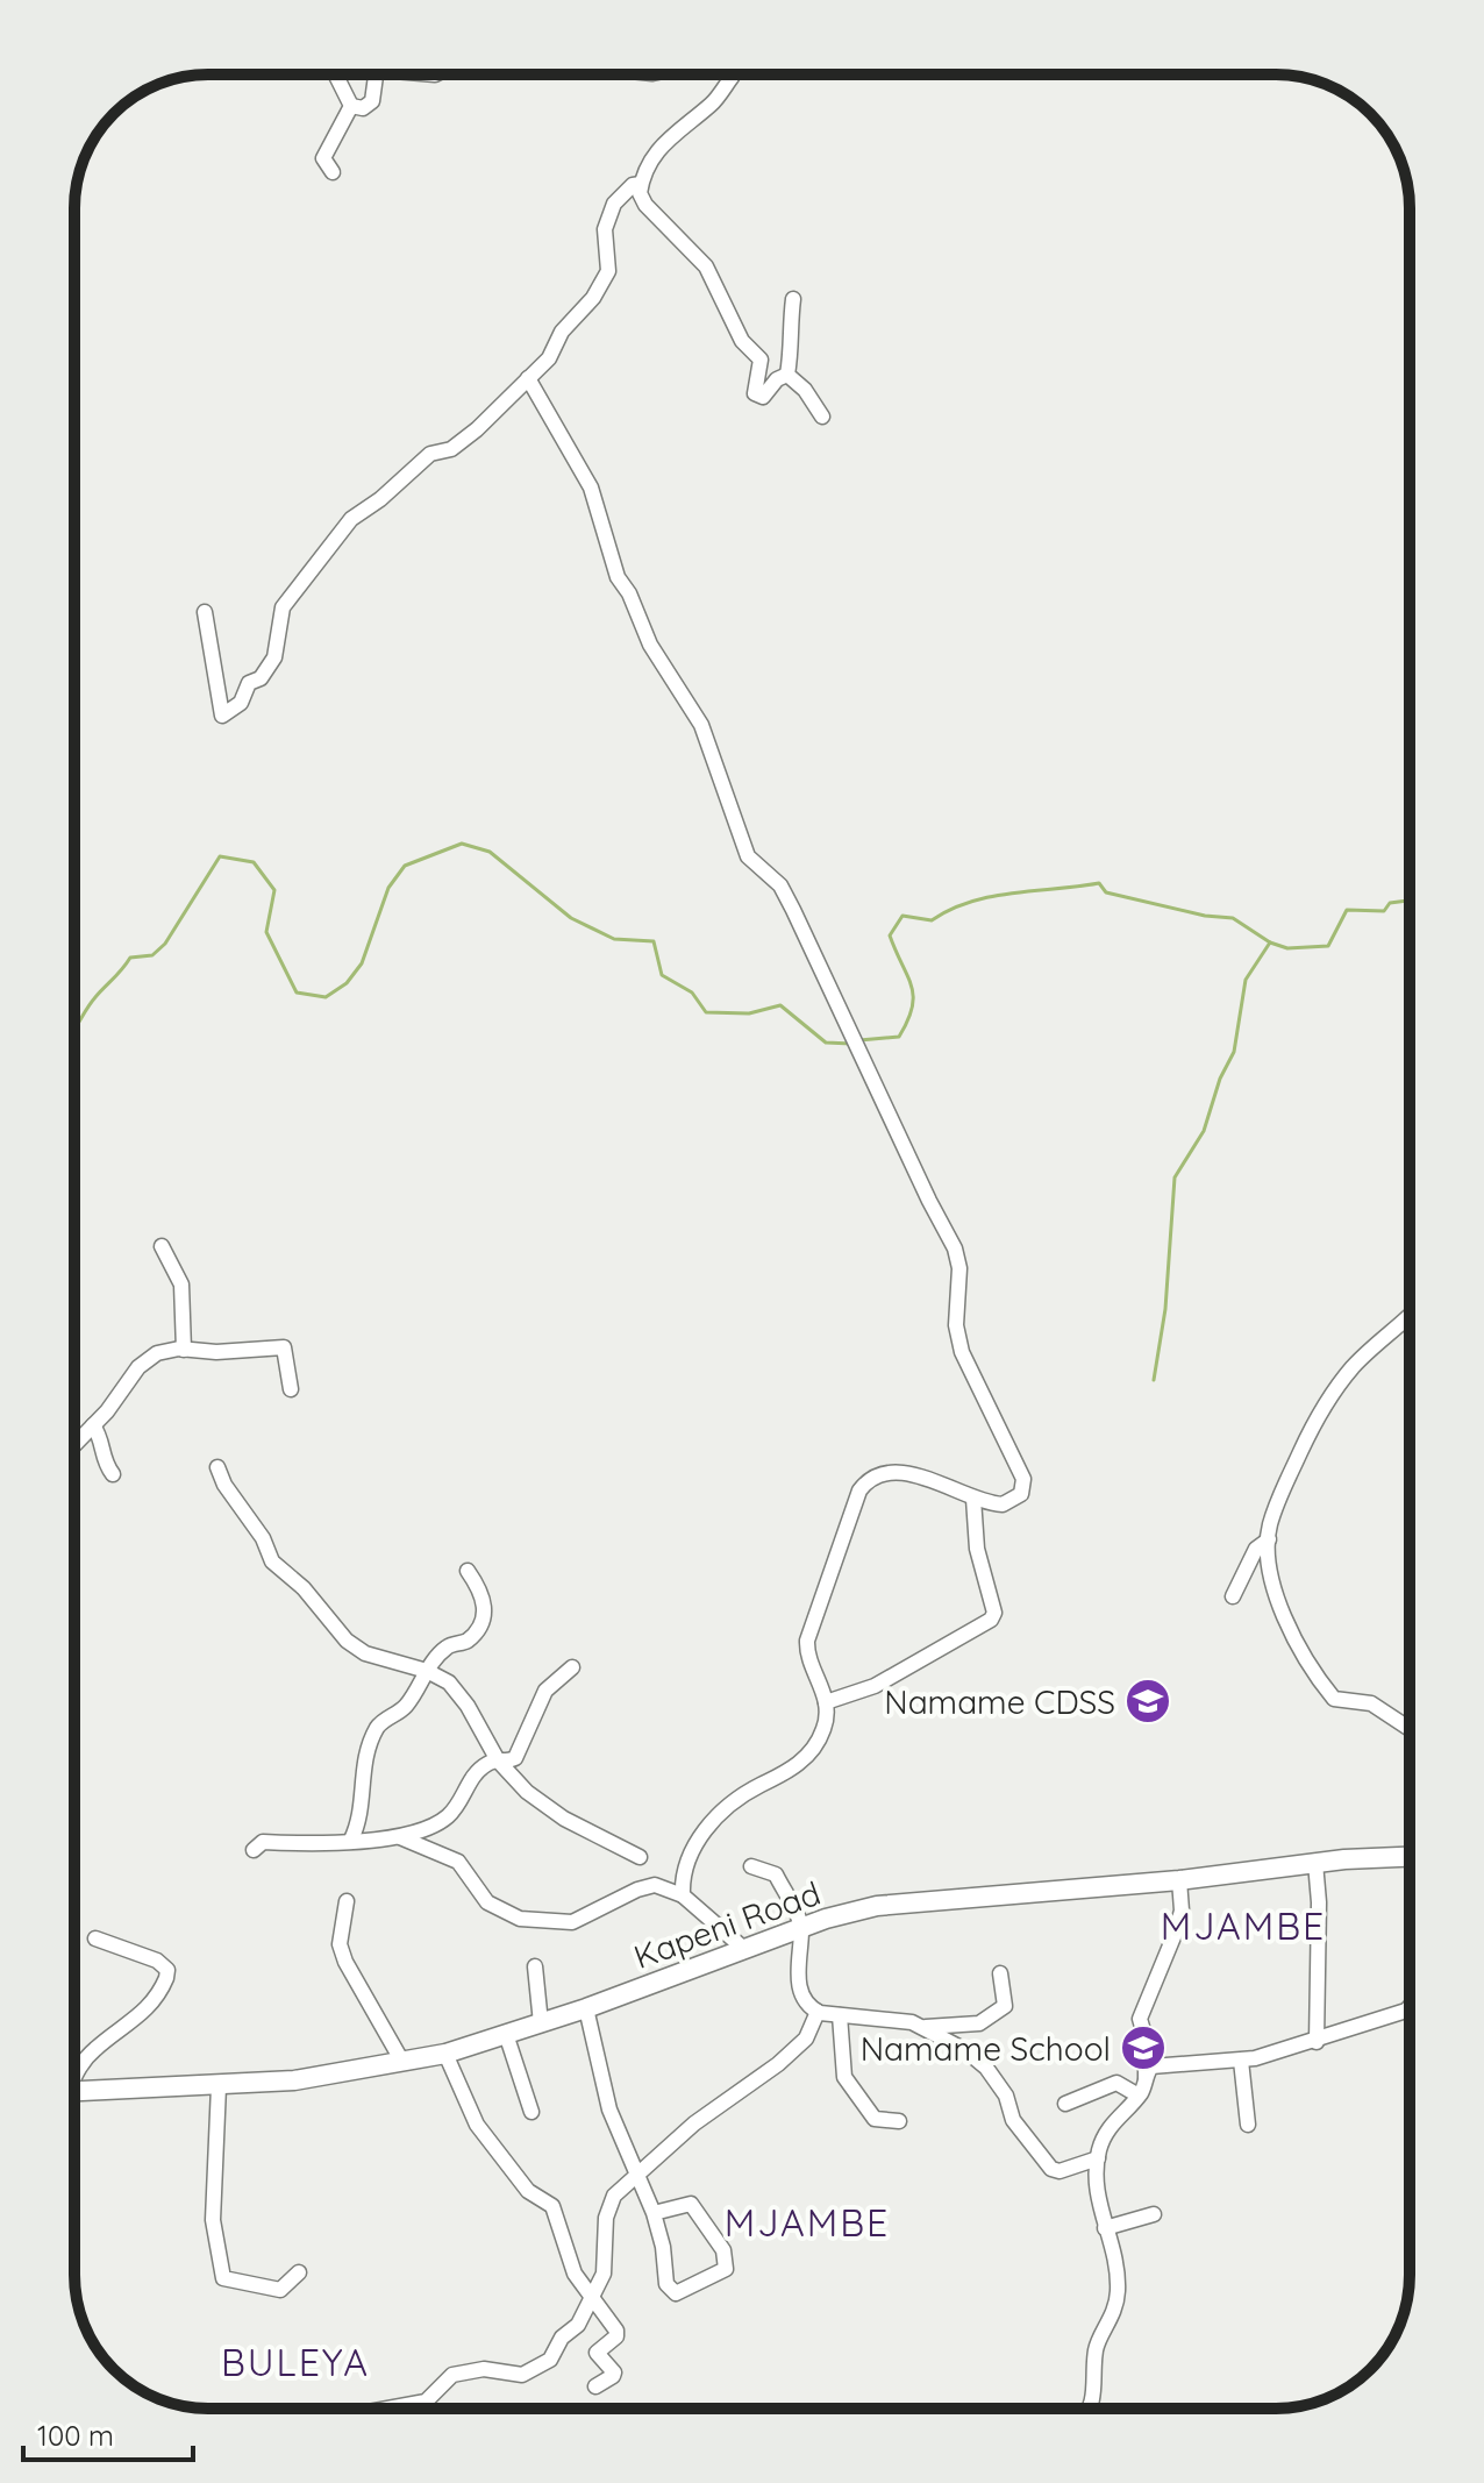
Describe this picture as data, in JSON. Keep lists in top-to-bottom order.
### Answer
{
  "streets": {
    "main road": ["Kapeni Road"]
  },
  "districts": ["MJAMBE", "MJAMBE", "BULEYA"],
  "places": {
    "school or university": ["Namame CDSS", "Namame School"]
  },
  "scale_bar": "100 m"
}
